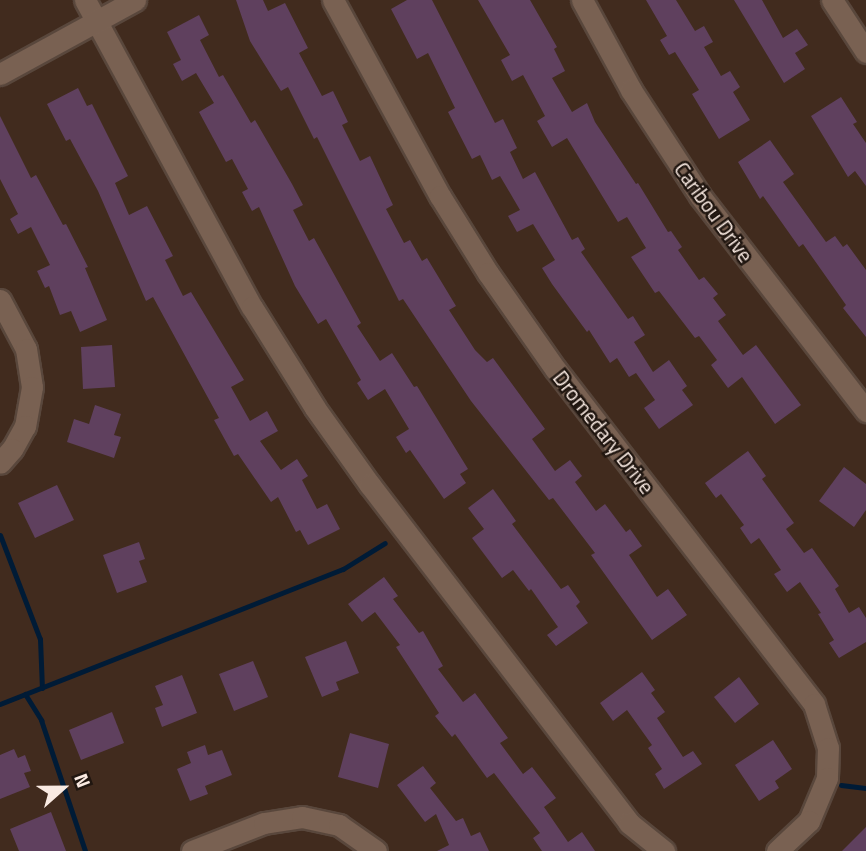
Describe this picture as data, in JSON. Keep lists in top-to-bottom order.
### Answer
{
  "streets": {
    "street": ["Caribou Drive", "Dromedary Drive"]
  },
  "north": "right"
}
